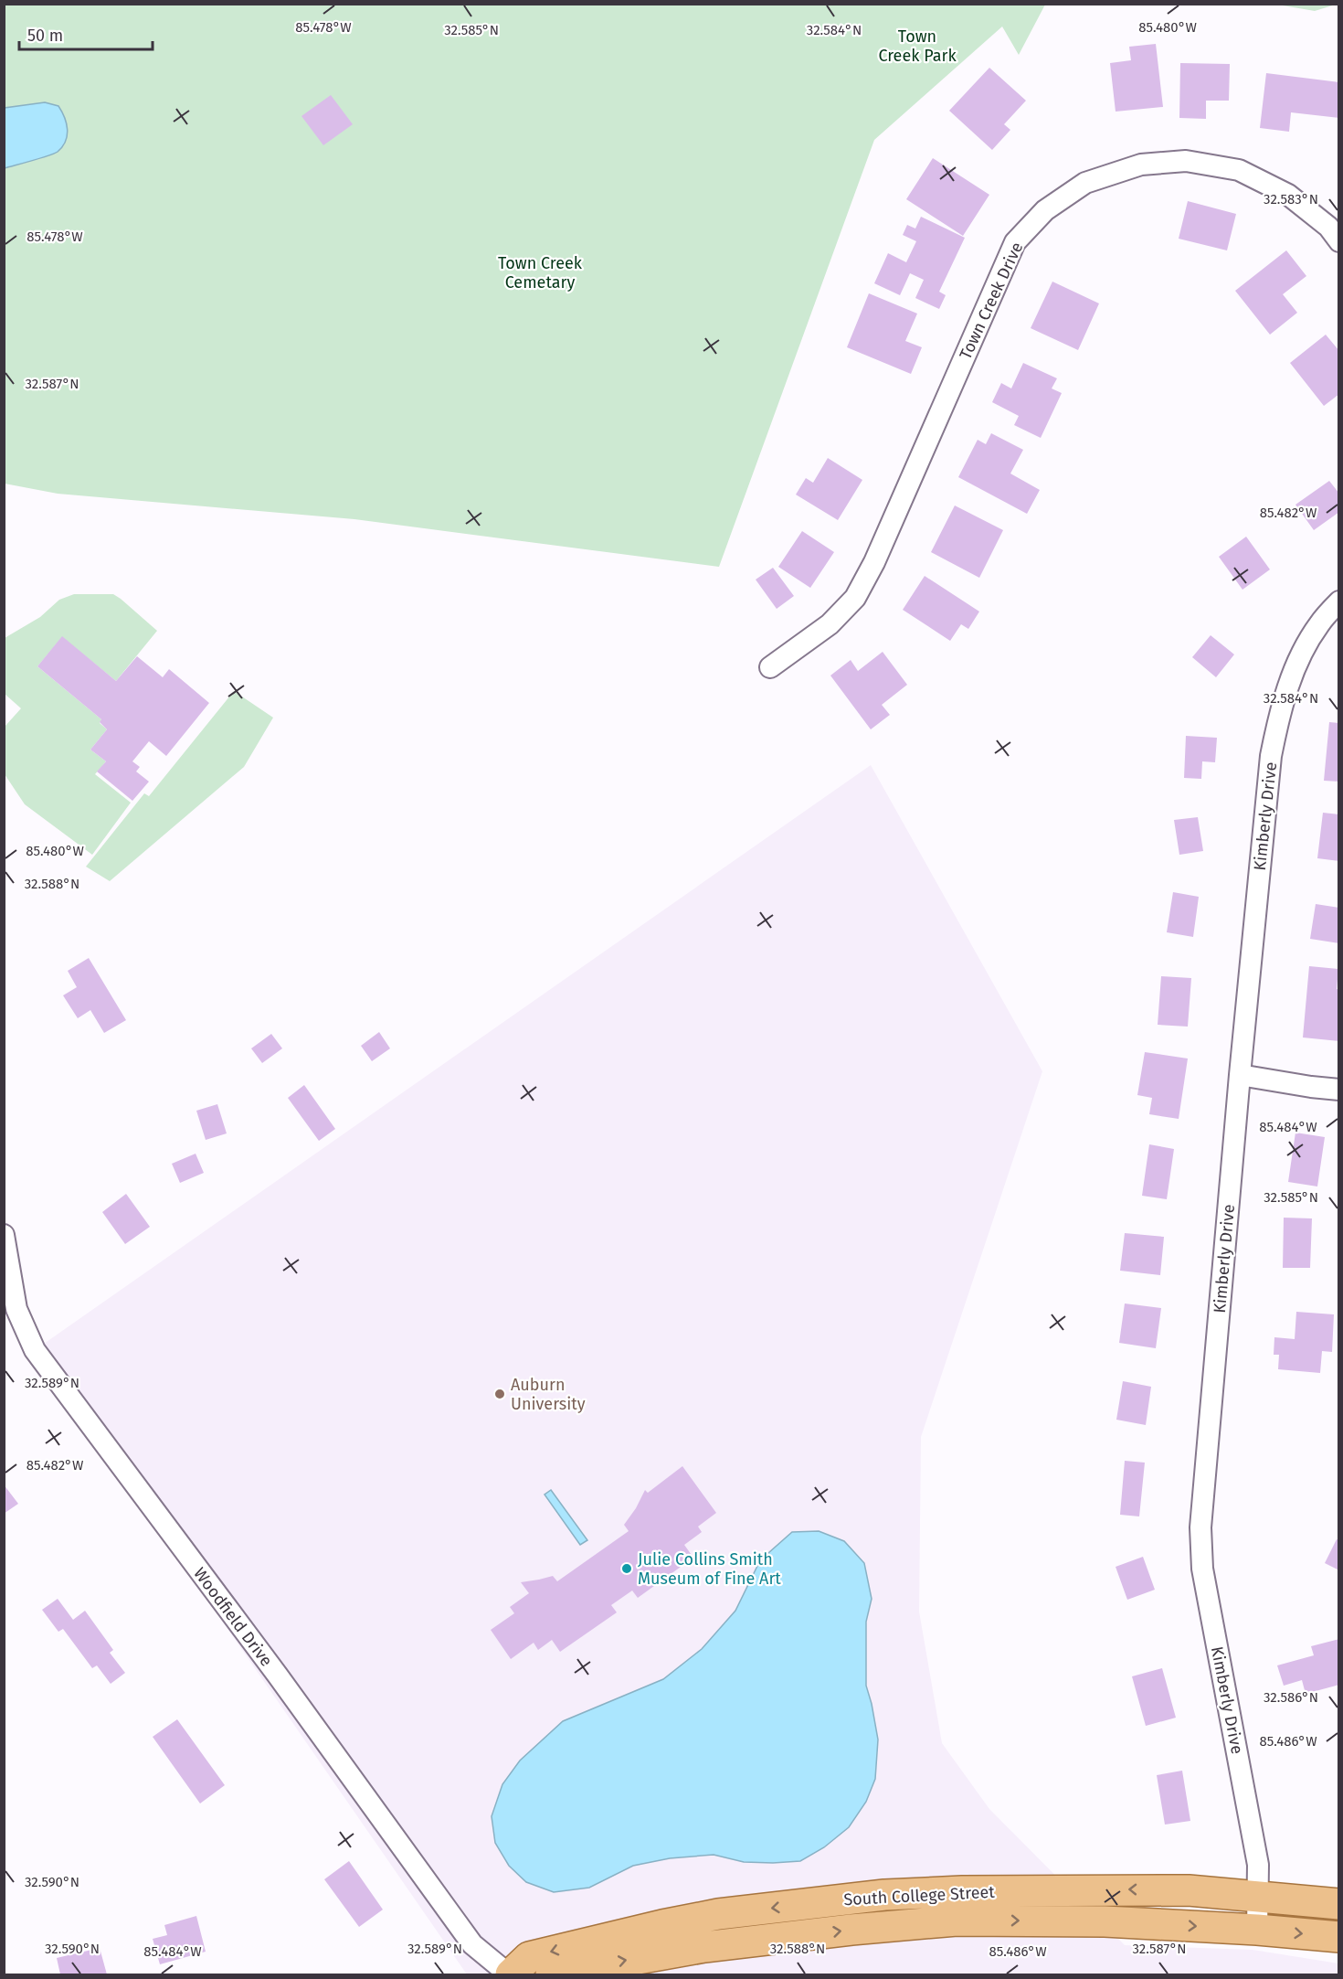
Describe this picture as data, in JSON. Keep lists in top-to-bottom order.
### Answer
{
  "streets": {
    "main road": ["South College Street"],
    "street": ["Town Creek Drive", "Kimberly Drive", "Woodfield Drive"]
  },
  "crossings": [
    ["Kimberly Drive", "South College Street"],
    ["Woodfield Drive", "South College Street"]
  ],
  "parks": ["Town Creek Park", "Town Creek Cemetary"],
  "places": ["Auburn University", "Julie Collins Smith Museum of Fine Art"],
  "scale_bar": "50 m",
  "coordinates": [
    "85.478°W",
    "85.480°W",
    "32.585°N",
    "32.584°N",
    "32.583°N",
    "32.587°N",
    "85.482°W",
    "32.588°N",
    "85.484°W",
    "32.589°N",
    "32.586°N",
    "85.486°W",
    "32.590°N"
  ]
}
